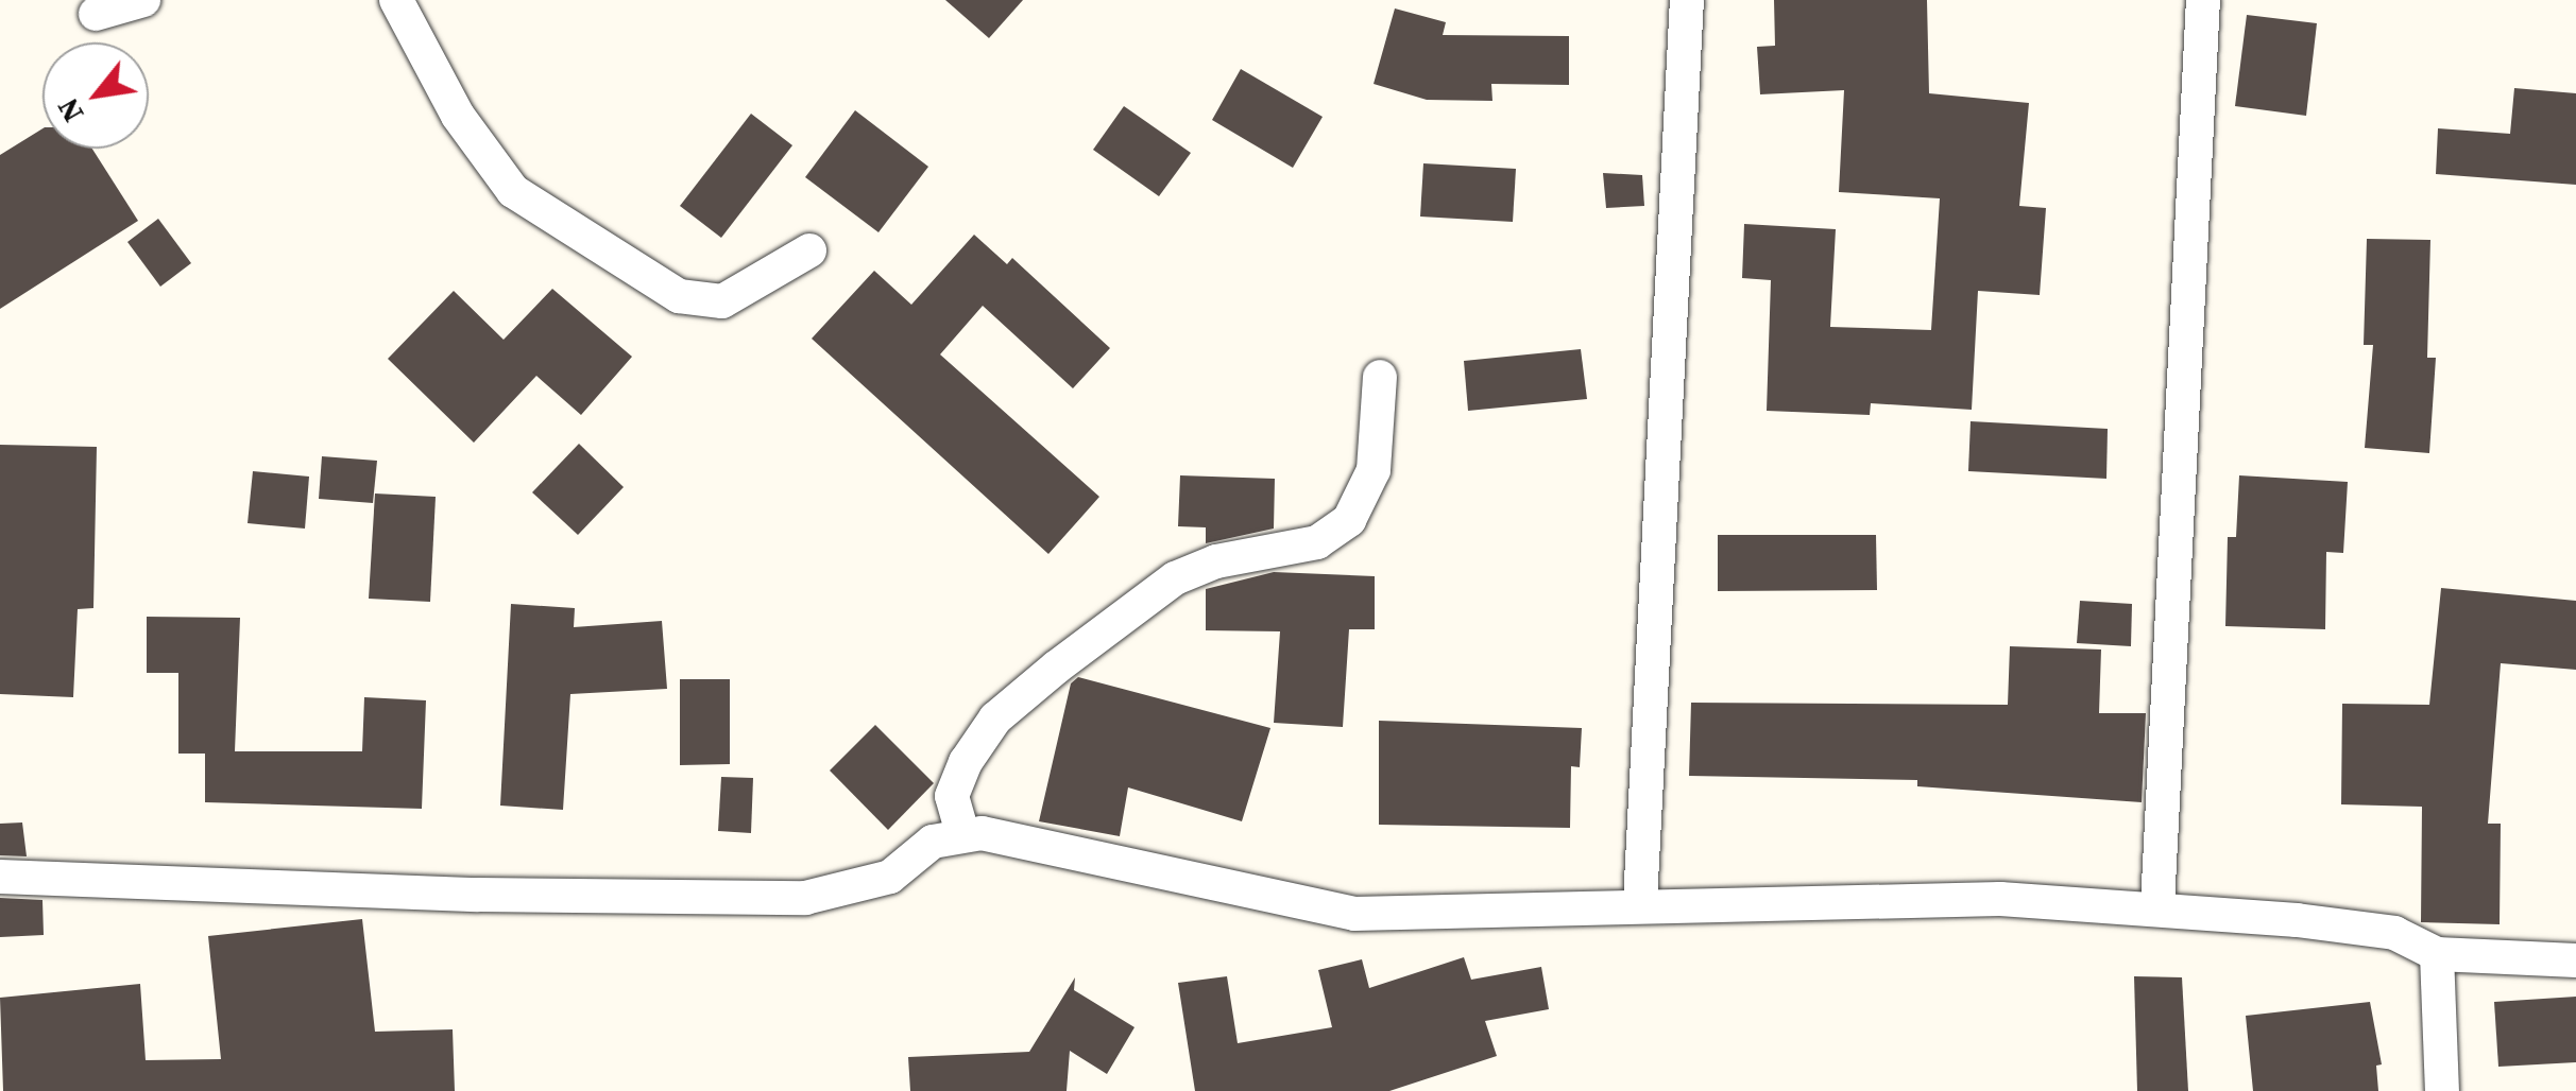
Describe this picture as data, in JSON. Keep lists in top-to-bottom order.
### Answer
{
  "north": "bottom left"
}
